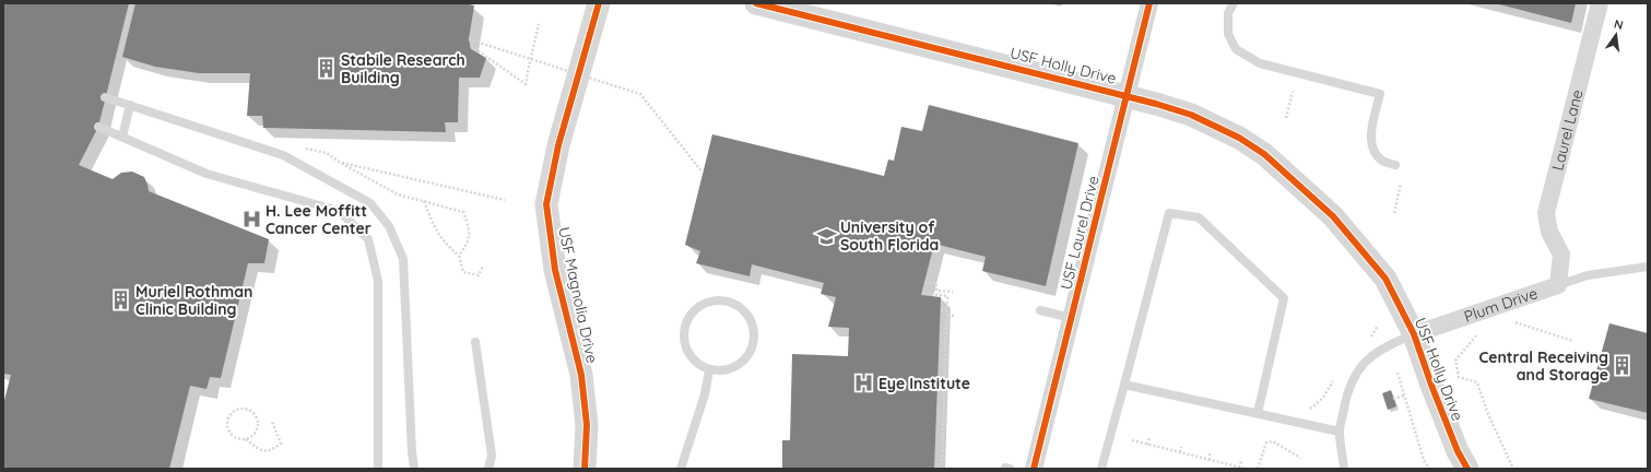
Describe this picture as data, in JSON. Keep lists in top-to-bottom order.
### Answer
{
  "streets": {
    "street": [
      "USF Holly Drive",
      "Laurel Lane",
      "USF Laurel Drive",
      "USF Magnolia Drive",
      "Plum Drive"
    ]
  },
  "crossings": [
    ["USF Holly Drive", "USF Laurel Drive"],
    ["USF Holly Drive", "Plum Drive"],
    ["Laurel Lane", "Plum Drive"]
  ],
  "places": {
    "building": ["Stabile Research Building", "Muriel Rothman Clinic Building", "Central Receiving and Storage"],
    "hospital": ["H. Lee Moffitt Cancer Center", "Eye Institute"],
    "school or university": ["University of South Florida"]
  },
  "north": "top"
}
